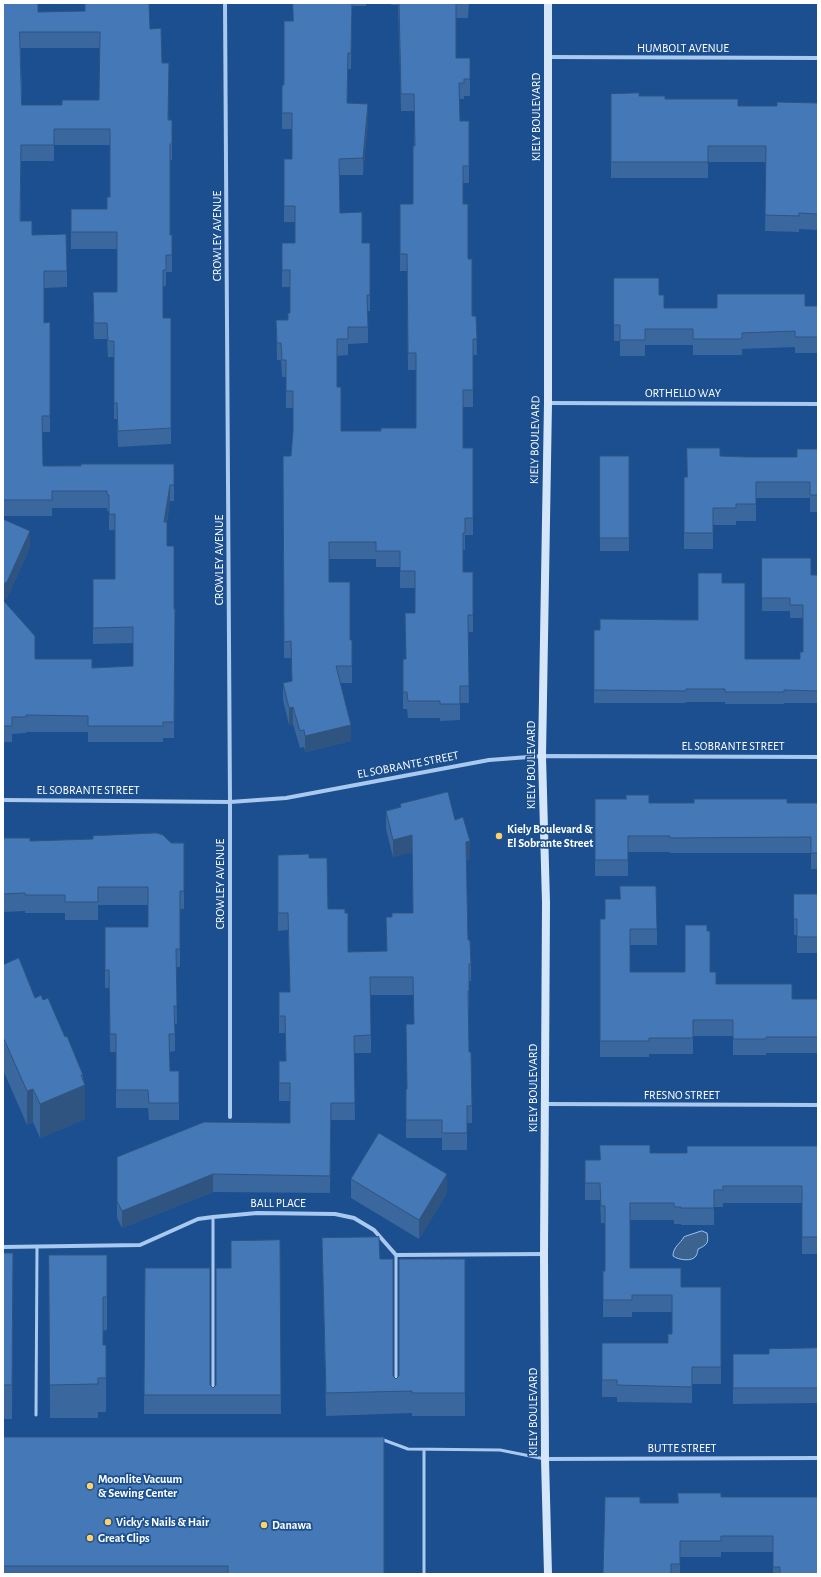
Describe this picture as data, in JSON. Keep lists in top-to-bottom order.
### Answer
{
  "streets": {
    "main road": ["KIELY BOULEVARD"],
    "street": [
      "HUMBOLT AVENUE",
      "CROWLEY AVENUE",
      "ORTHELLO WAY",
      "EL SOBRANTE STREET",
      "FRESNO STREET",
      "BALL PLACE",
      "BUTTE STREET"
    ]
  },
  "crossings": [
    ["HUMBOLT AVENUE", "KIELY BOULEVARD"],
    ["KIELY BOULEVARD", "ORTHELLO WAY"],
    ["KIELY BOULEVARD", "EL SOBRANTE STREET"],
    ["KIELY BOULEVARD", "FRESNO STREET"],
    ["KIELY BOULEVARD", "BUTTE STREET"],
    ["CROWLEY AVENUE", "EL SOBRANTE STREET"]
  ],
  "places": [
    "Kiely Boulevard & El Sobrante Street",
    "Moonlite Vacuum & Sewing Center",
    "Vicky’s Nails & Hair",
    "Danawa",
    "Great Clips"
  ]
}
